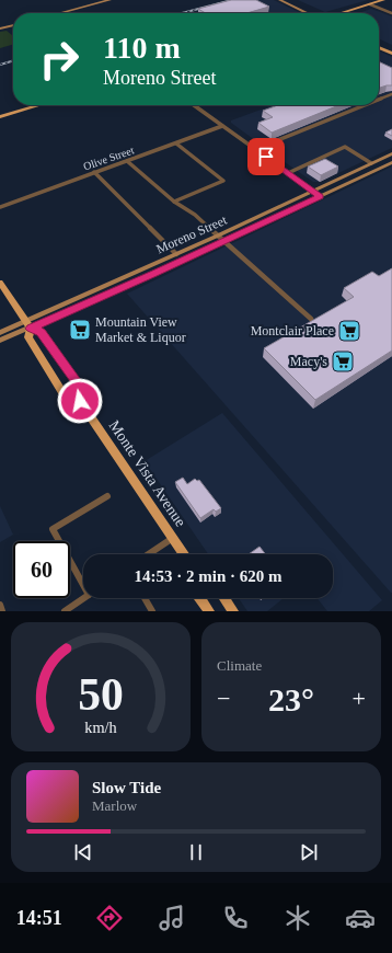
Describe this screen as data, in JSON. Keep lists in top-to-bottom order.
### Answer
{
  "streets": {
    "main road": ["Monte Vista Avenue"],
    "street": ["Olive Street", "Moreno Street"]
  },
  "crossings": [
    ["Moreno Street", "Monte Vista Avenue"]
  ],
  "places": {
    "supermarket": ["Mountain View Market & Liquor", "Montclair Place", "Macy's"]
  },
  "page": {
    "turn": ["110 m", "Moreno Street"],
    "limit": "60",
    "trip": "14:53 · 2 min · 620 m",
    "tile": "Climate",
    "heat": ["−", "23°", "+"],
    "song": ["Slow Tide", "Marlow"],
    "tabs": "14:51",
    "gauge": ["50", "km/h"]
  }
}
